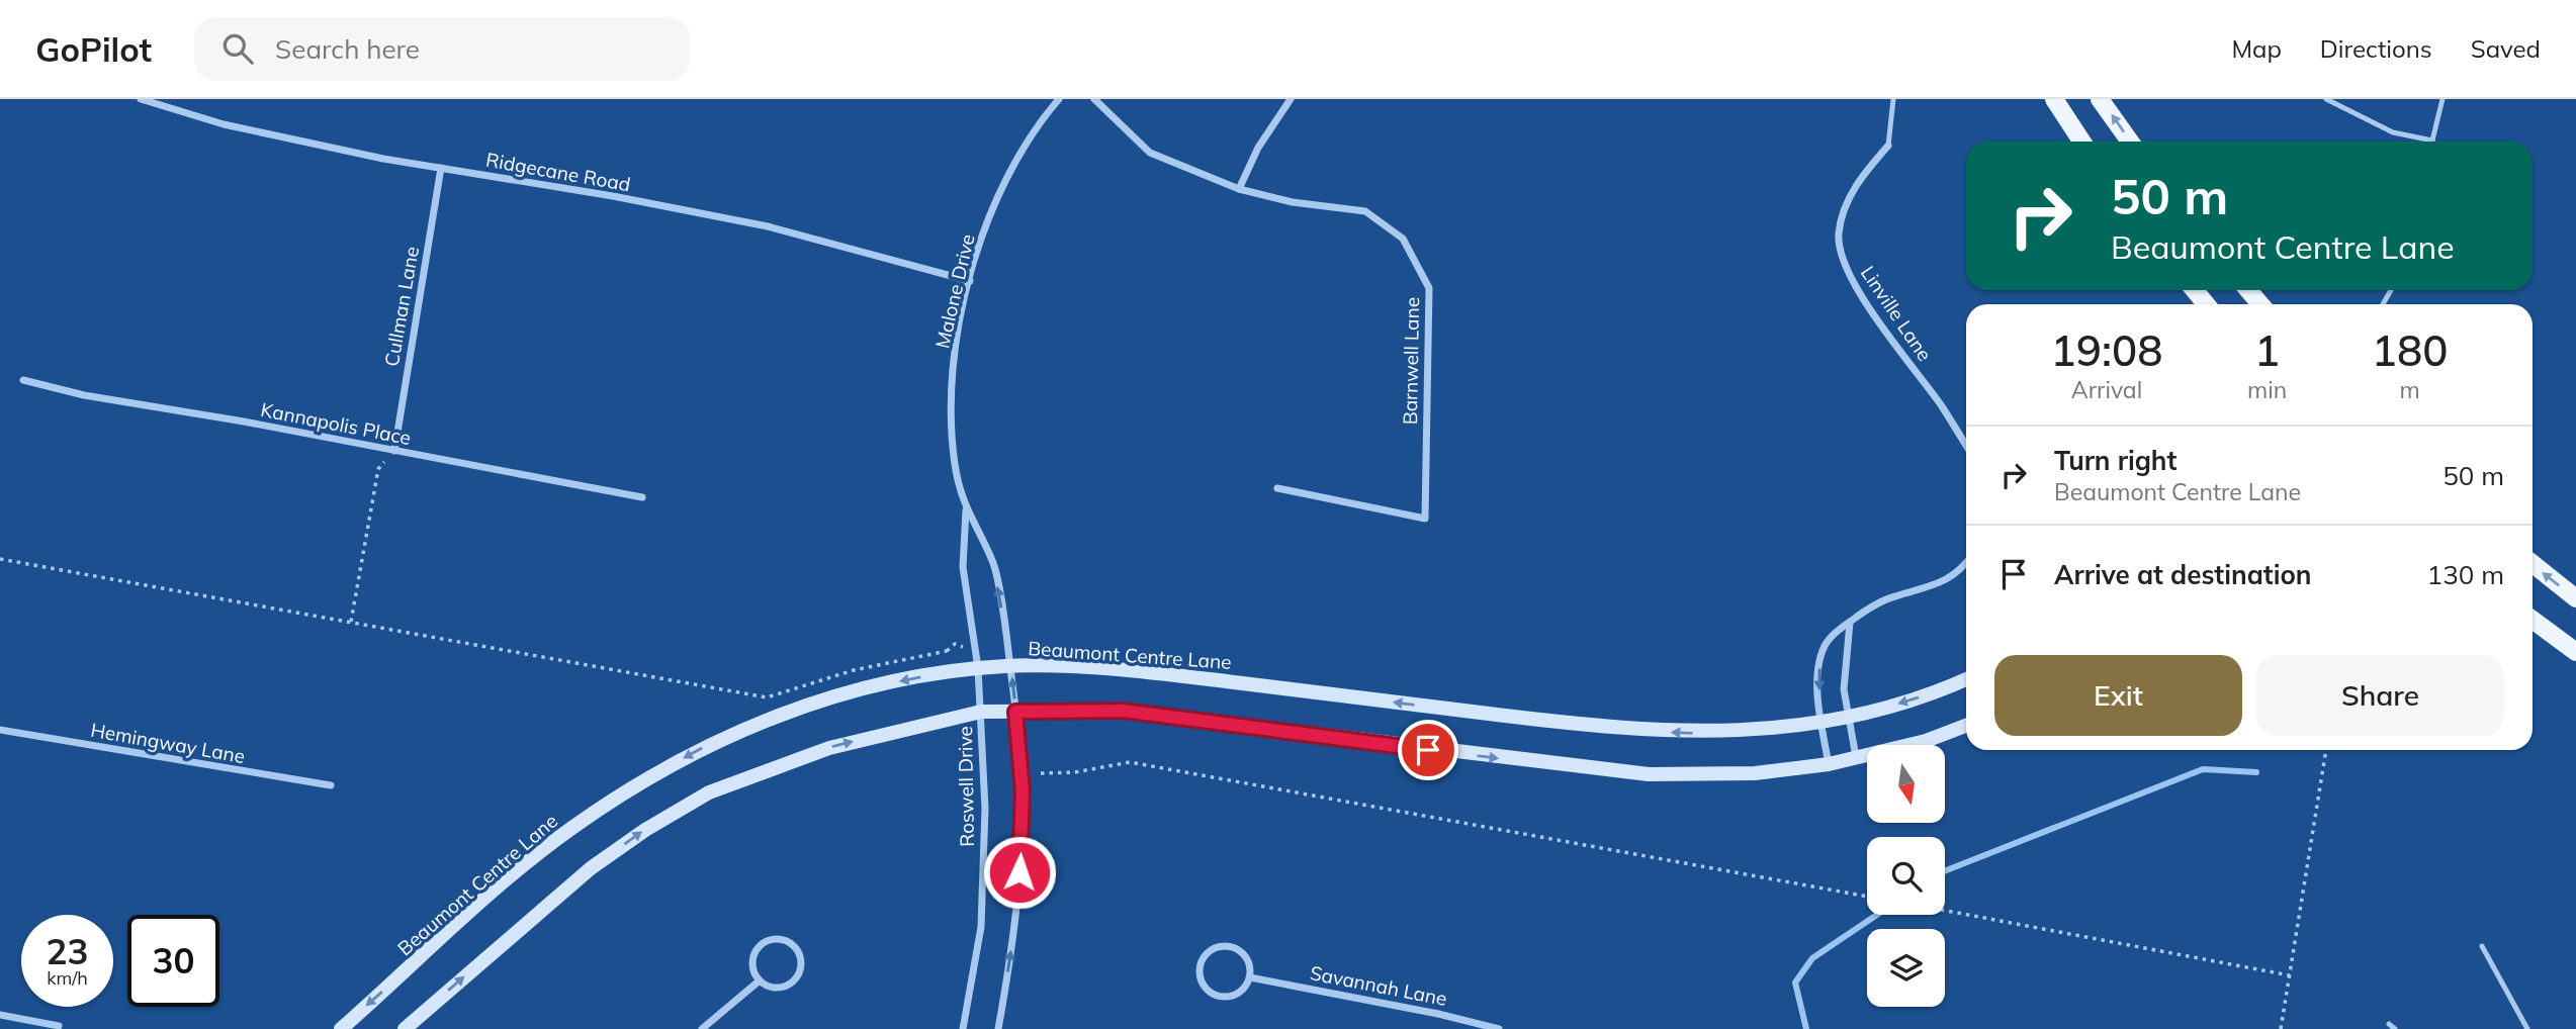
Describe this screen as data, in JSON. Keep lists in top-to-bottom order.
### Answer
{
  "streets": {
    "street": [
      "Ridgecane Road",
      "Malone Drive",
      "Cullman Lane",
      "Linville Lane",
      "Barnwell Lane",
      "Kannapolis Place",
      "Beaumont Centre Lane",
      "Hemingway Lane",
      "Roswell Drive",
      "Savannah Lane"
    ]
  },
  "crossings": [
    ["Ridgecane Road", "Malone Drive"],
    ["Ridgecane Road", "Cullman Lane"],
    ["Malone Drive", "Beaumont Centre Lane"],
    ["Malone Drive", "Roswell Drive"],
    ["Cullman Lane", "Kannapolis Place"]
  ],
  "north": "bottom",
  "page": {
    "header": "GoPilot",
    "search": "Search here",
    "nav": ["Map", "Directions", "Saved"],
    "turn": ["50 m", "Beaumont Centre Lane"],
    "eta": [
      "19:08",
      "Arrival",
      "1",
      "min",
      "180",
      "m"
    ],
    "list": [
      {
        "name": "Turn right",
        "note": "Beaumont Centre Lane",
        "value": "50 m"
      },
      {
        "name": "Arrive at destination",
        "value": "130 m"
      }
    ],
    "buttons": ["Exit", "Share"],
    "speed": "23 km/h",
    "limit": "30"
  }
}
